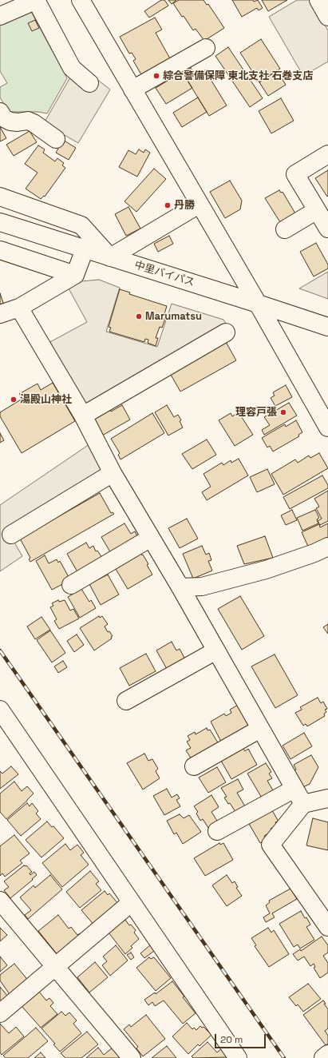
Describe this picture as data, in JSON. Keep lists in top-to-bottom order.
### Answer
{
  "streets": {
    "street": ["中里バイパス"]
  },
  "places": [
    "綜合警備保障 東北支社 石巻支店",
    "丹勝",
    "Marumatsu",
    "湯殿山神社",
    "理容戸張"
  ],
  "scale_bar": "20 m"
}
